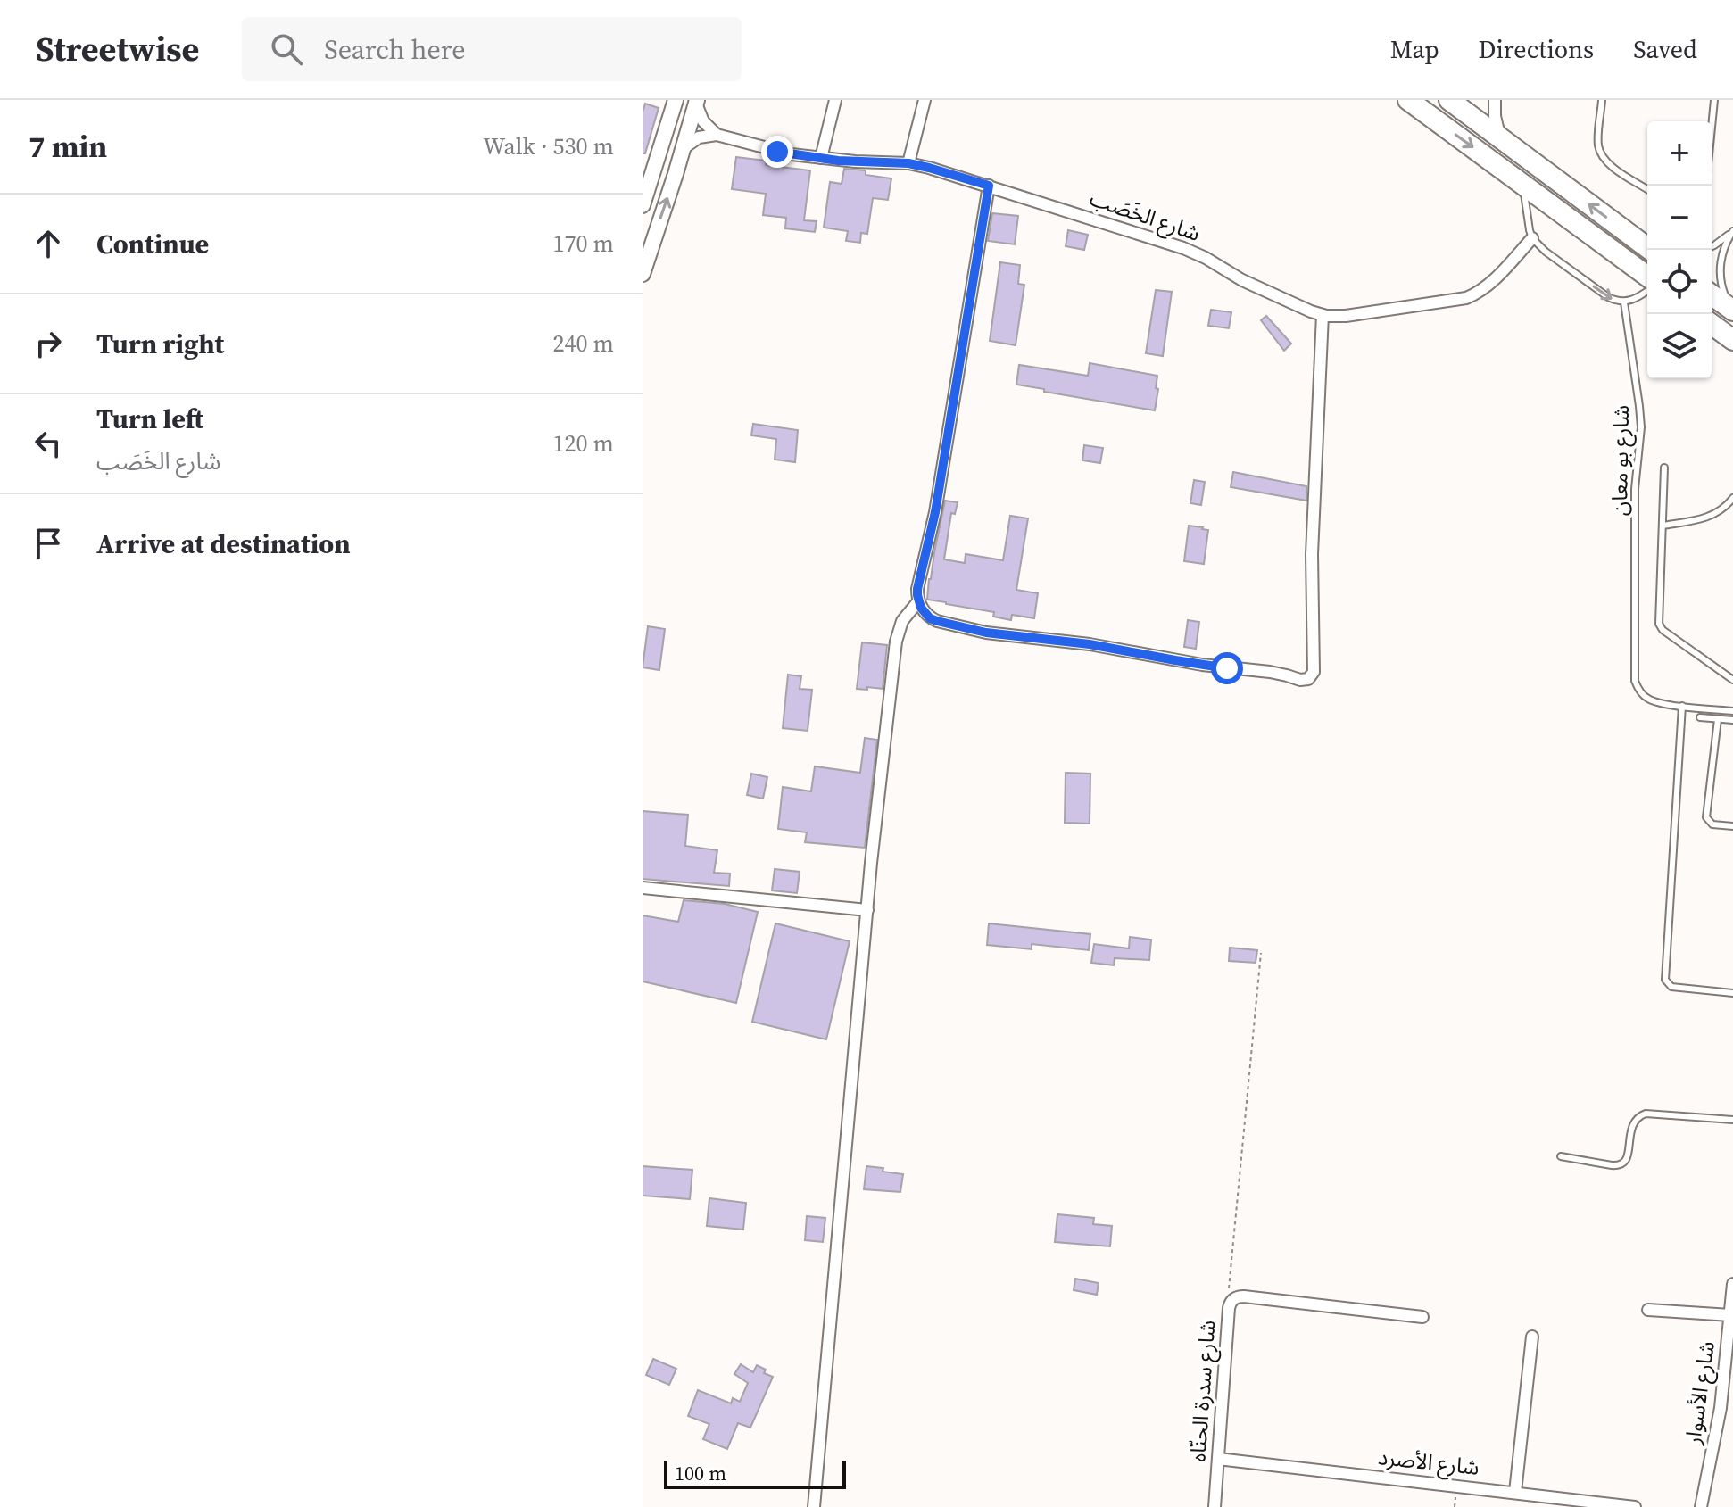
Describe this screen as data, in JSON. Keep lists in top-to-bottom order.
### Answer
{
  "streets": {
    "street": [
      "شارع الخَصَب",
      "شارع سدرة الحنّاه",
      "شارع الأسوار",
      "شارع الأصرد"
    ],
    "lane": ["شارع بو معان"]
  },
  "crossings": [
    ["شارع سدرة الحنّاه", "شارع الأصرد"]
  ],
  "scale_bar": "100 m",
  "page": {
    "header": "Streetwise",
    "search": "Search here",
    "nav": ["Map", "Directions", "Saved"],
    "heading": ["7 min", "Walk · 530 m"],
    "map_buttons": ["+", "−"],
    "list": [
      ["Continue", "170 m"],
      ["Turn right", "240 m"],
      ["Turn left", "شارع الخَصَب", "120 m"],
      "Arrive at destination"
    ],
    "scale": "100 m"
  }
}
